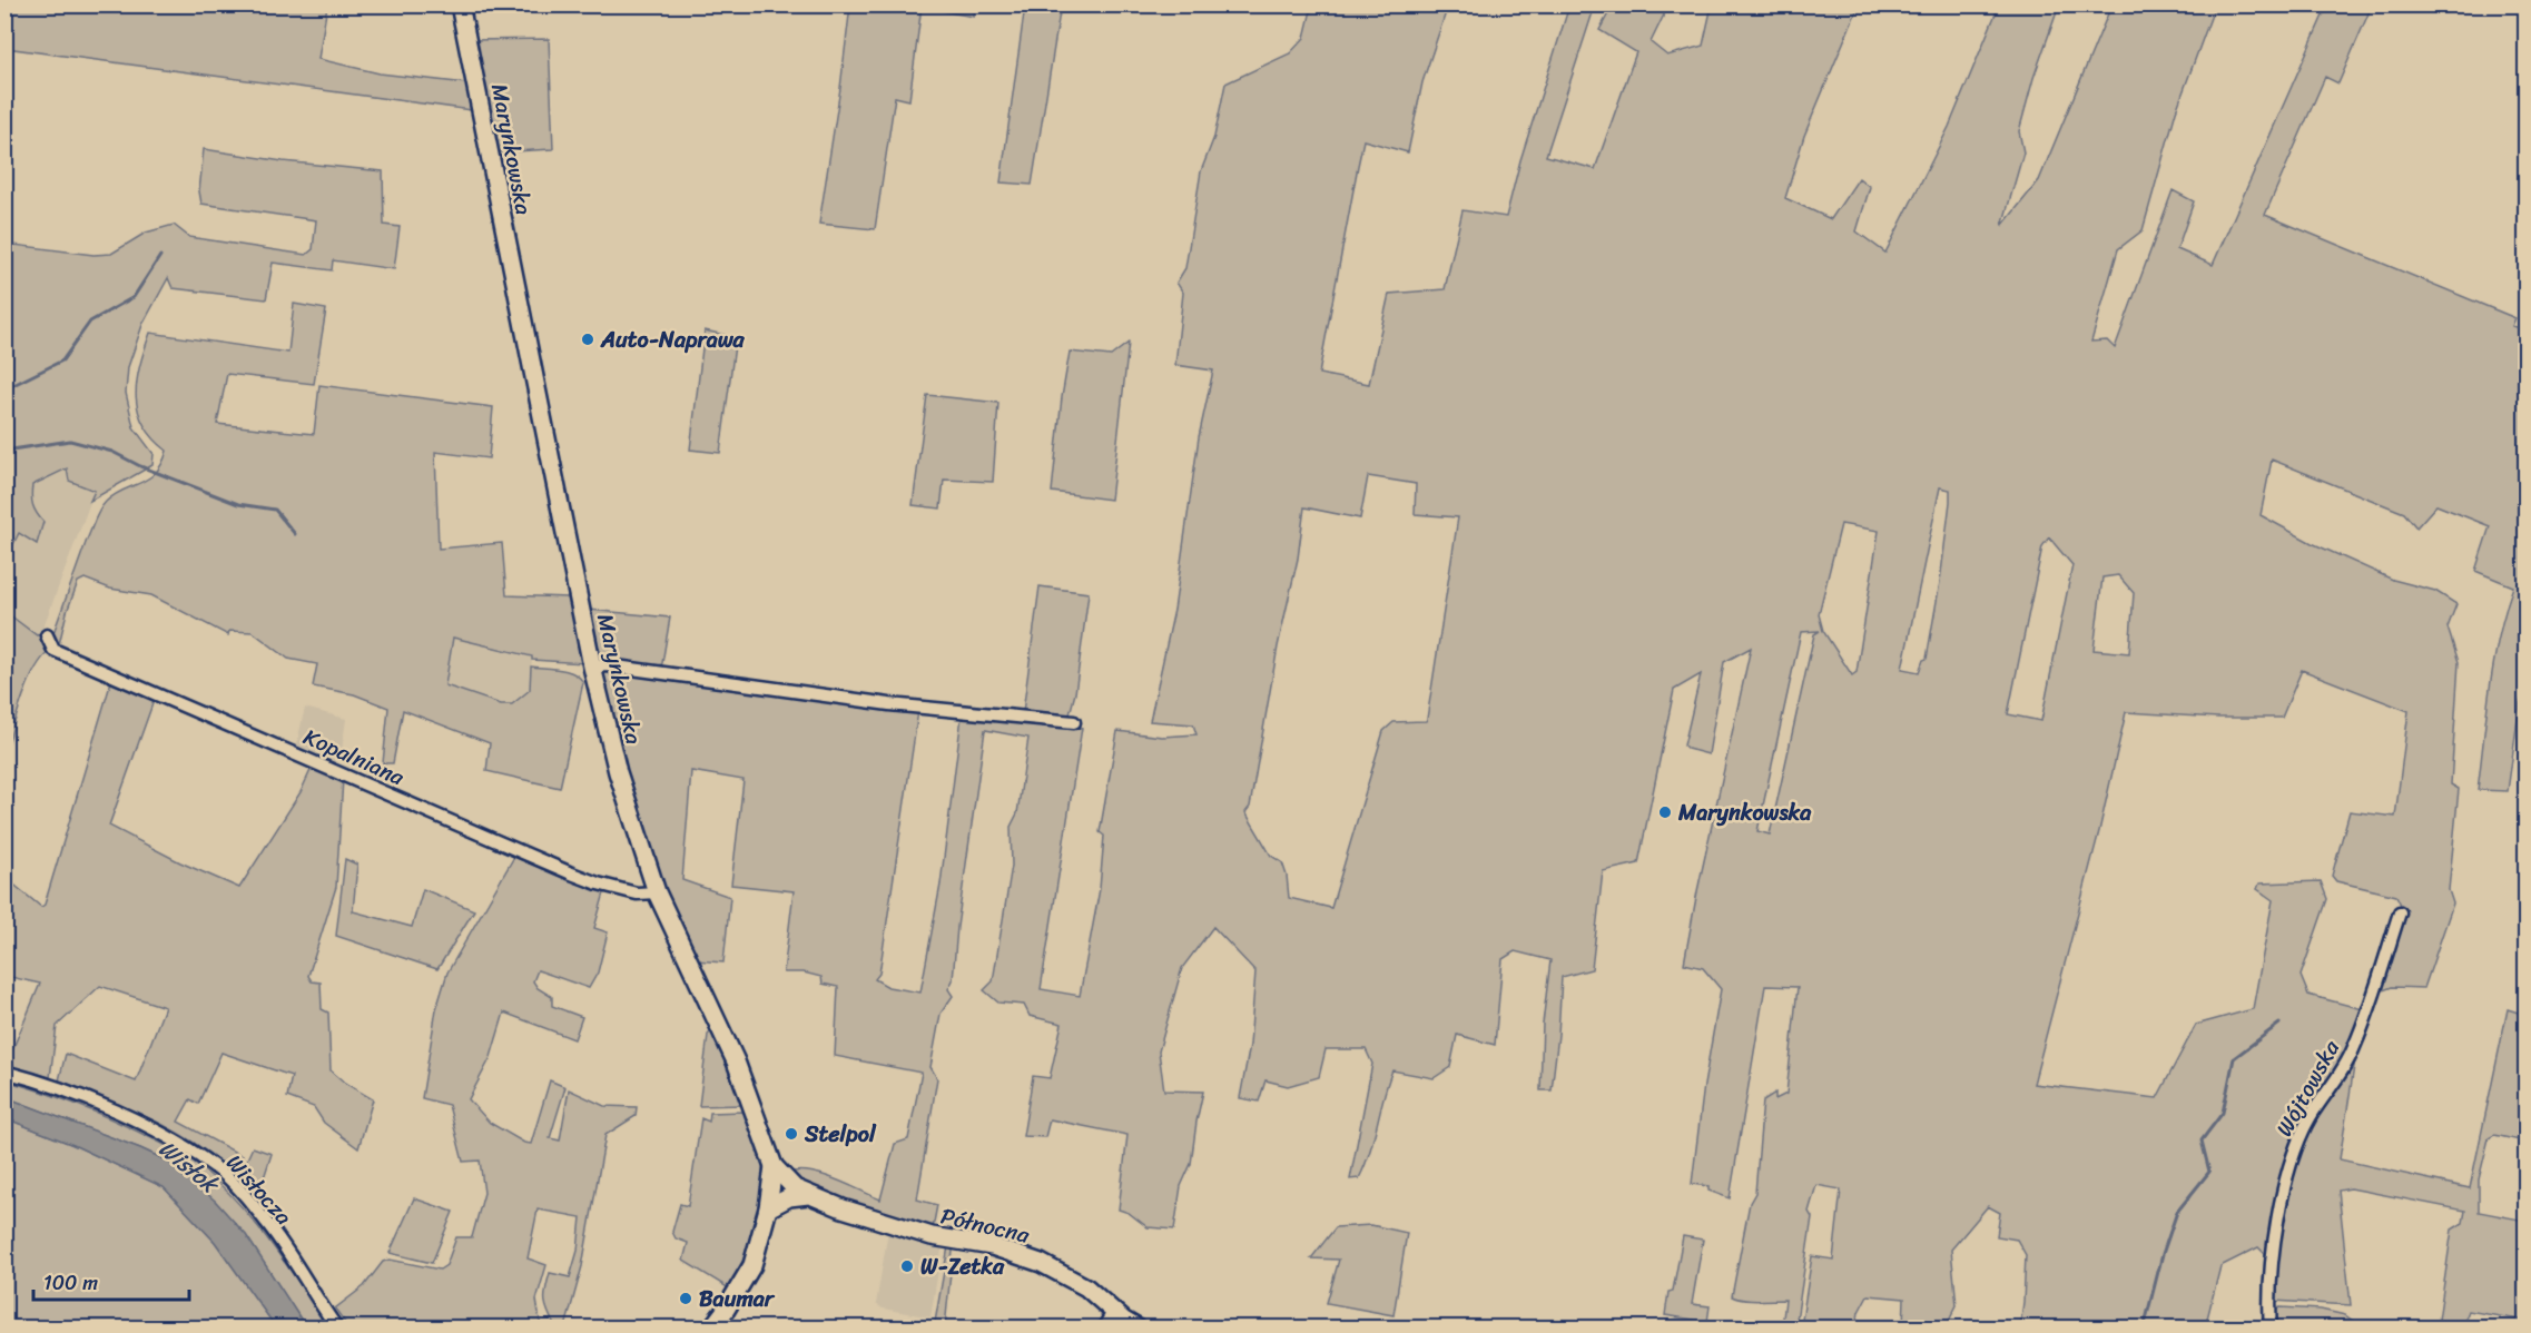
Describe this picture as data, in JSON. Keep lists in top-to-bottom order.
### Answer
{
  "streets": {
    "street": [
      "Marynkowska",
      "Kopalniana",
      "Wójtowska",
      "Wisłocza",
      "Północna"
    ]
  },
  "crossings": [
    ["Marynkowska", "Kopalniana"],
    ["Marynkowska", "Północna"]
  ],
  "water": ["Wisłok"],
  "places": [
    "Auto-Naprawa",
    "Marynkowska",
    "Stelpol",
    "W-Zetka",
    "Baumar"
  ],
  "scale_bar": "100 m"
}
